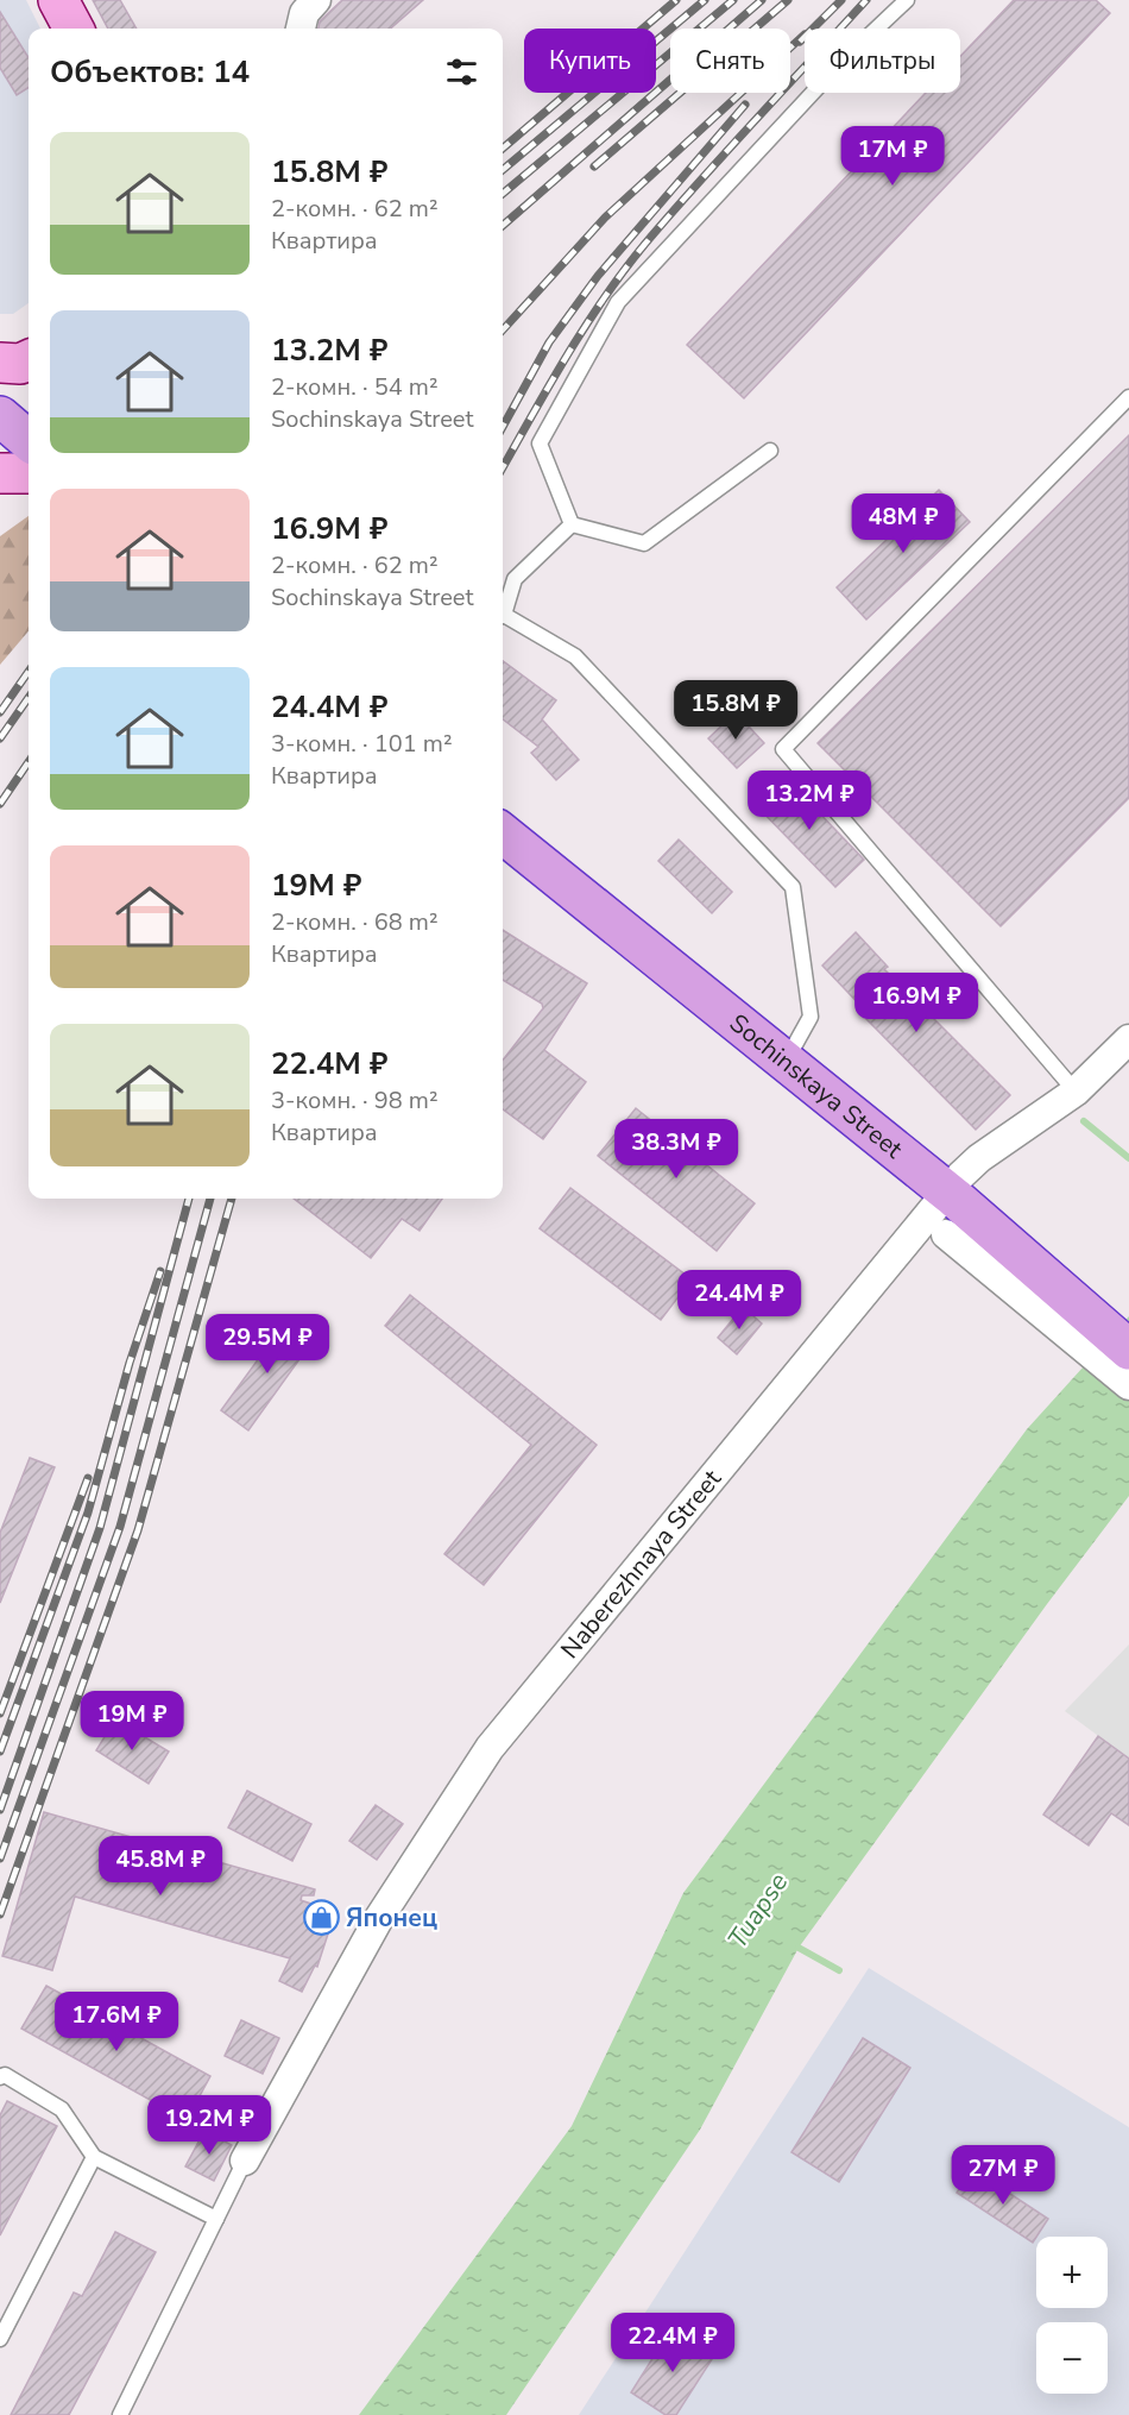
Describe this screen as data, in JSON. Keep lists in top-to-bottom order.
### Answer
{
  "streets": {
    "highway": ["Sochinskaya Street"],
    "street": ["Naberezhnaya Street"]
  },
  "crossings": [
    ["Sochinskaya Street", "Naberezhnaya Street"]
  ],
  "water": ["Tuapse"],
  "places": {
    "shop": ["Японец"]
  },
  "page": {
    "chip": ["Купить", "Снять", "Фильтры"],
    "heading": "Объектов: 14",
    "list": [
      {
        "name": "15.8M ₽",
        "note": "2-комн. · 62 m² · Квартира"
      },
      {
        "name": "13.2M ₽",
        "note": "2-комн. · 54 m² · Sochinskaya Street"
      },
      {
        "name": "16.9M ₽",
        "note": "2-комн. · 62 m² · Sochinskaya Street"
      },
      {
        "name": "24.4M ₽",
        "note": "3-комн. · 101 m² · Квартира"
      },
      {
        "name": "19M ₽",
        "note": "2-комн. · 68 m² · Квартира"
      },
      {
        "name": "22.4M ₽",
        "note": "3-комн. · 98 m² · Квартира"
      }
    ],
    "price": [
      "17M ₽",
      "48M ₽",
      "15.8M ₽",
      "13.2M ₽",
      "16.9M ₽",
      "38.3M ₽",
      "24.4M ₽",
      "29.5M ₽",
      "19M ₽",
      "45.8M ₽",
      "17.6M ₽",
      "19.2M ₽",
      "27M ₽",
      "22.4M ₽"
    ],
    "map_buttons": ["+", "−"]
  }
}
